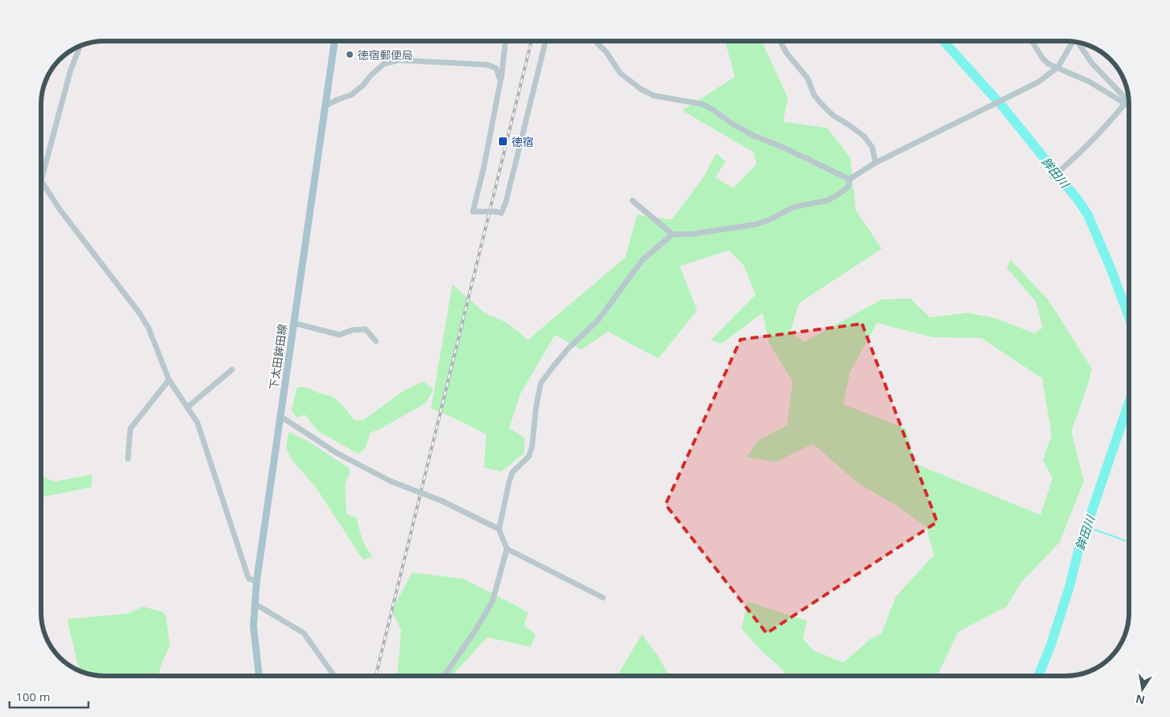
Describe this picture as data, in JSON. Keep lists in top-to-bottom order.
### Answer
{
  "streets": {
    "main road": ["下太田鉾田線"]
  },
  "water": ["鉾田川"],
  "places": {
    "other": ["徳宿郵便局"],
    "transit": ["徳宿"]
  },
  "scale_bar": "100 m",
  "north": "bottom"
}
